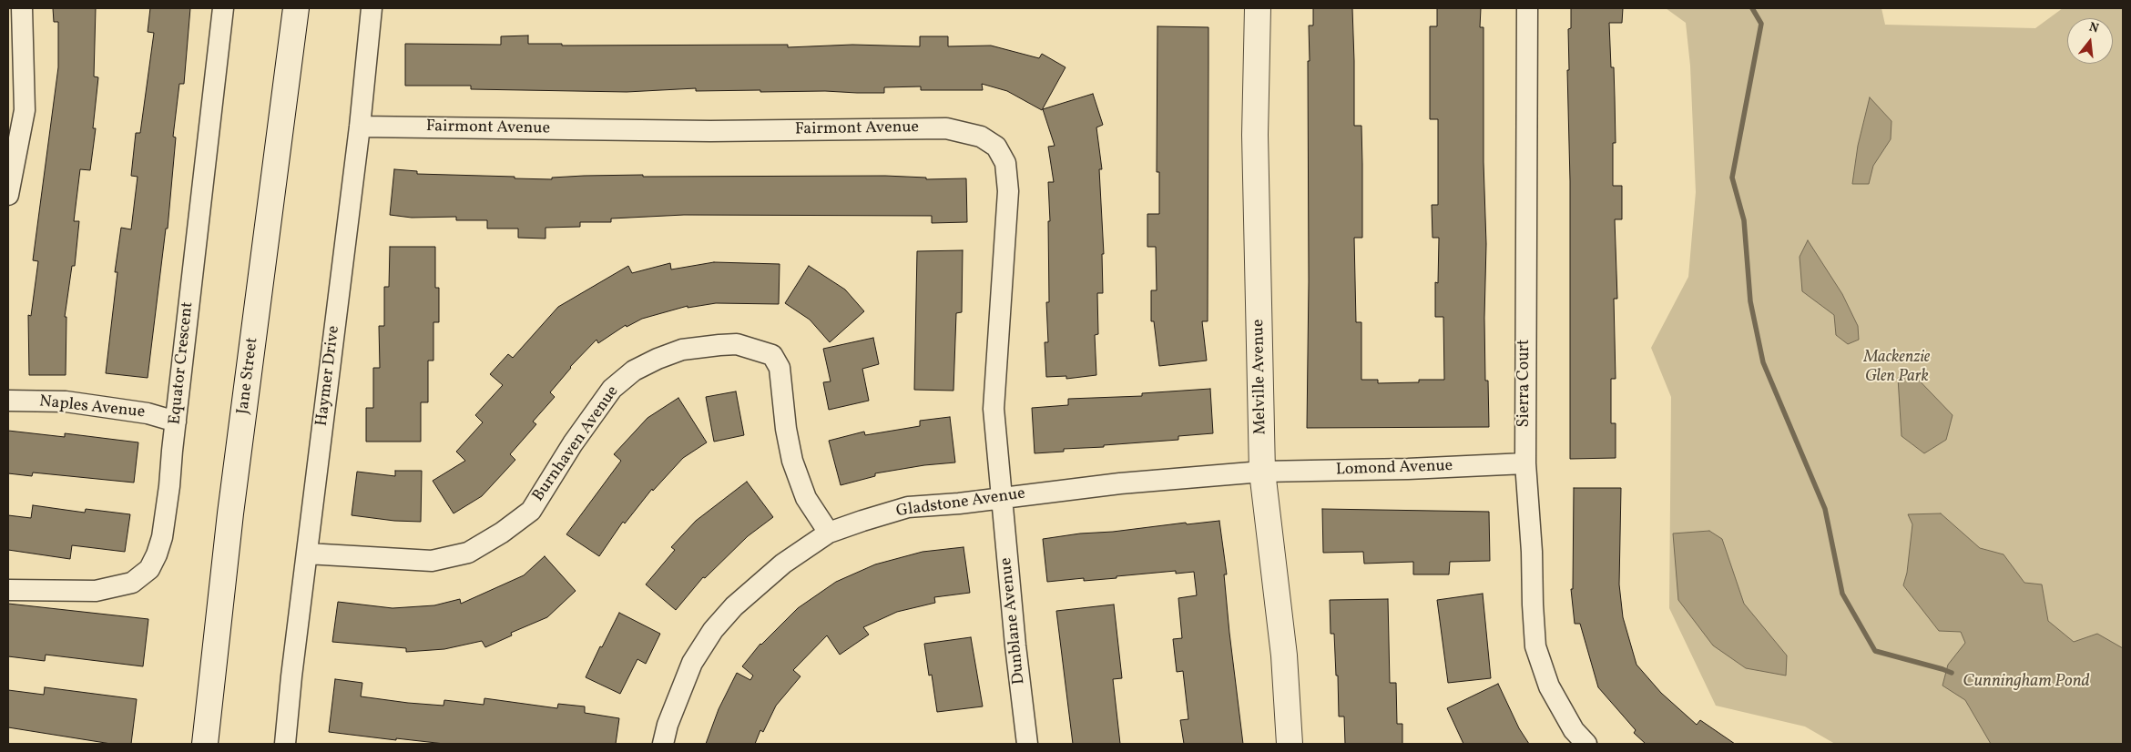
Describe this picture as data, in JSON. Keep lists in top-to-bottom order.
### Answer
{
  "streets": {
    "main road": ["Jane Street", "Melville Avenue"],
    "street": [
      "Fairmont Avenue",
      "Equator Crescent",
      "Haymer Drive",
      "Sierra Court",
      "Naples Avenue",
      "Burnhaven Avenue",
      "Lomond Avenue",
      "Gladstone Avenue",
      "Dunblane Avenue"
    ]
  },
  "crossings": [
    ["Fairmont Avenue", "Haymer Drive"],
    ["Fairmont Avenue", "Gladstone Avenue"],
    ["Fairmont Avenue", "Dunblane Avenue"],
    ["Equator Crescent", "Naples Avenue"],
    ["Haymer Drive", "Burnhaven Avenue"],
    ["Melville Avenue", "Lomond Avenue"],
    ["Melville Avenue", "Gladstone Avenue"],
    ["Sierra Court", "Lomond Avenue"],
    ["Burnhaven Avenue", "Gladstone Avenue"],
    ["Lomond Avenue", "Gladstone Avenue"],
    ["Gladstone Avenue", "Dunblane Avenue"]
  ],
  "water": ["Cunningham Pond"],
  "parks": ["Mackenzie Glen Park"],
  "north": "top"
}
